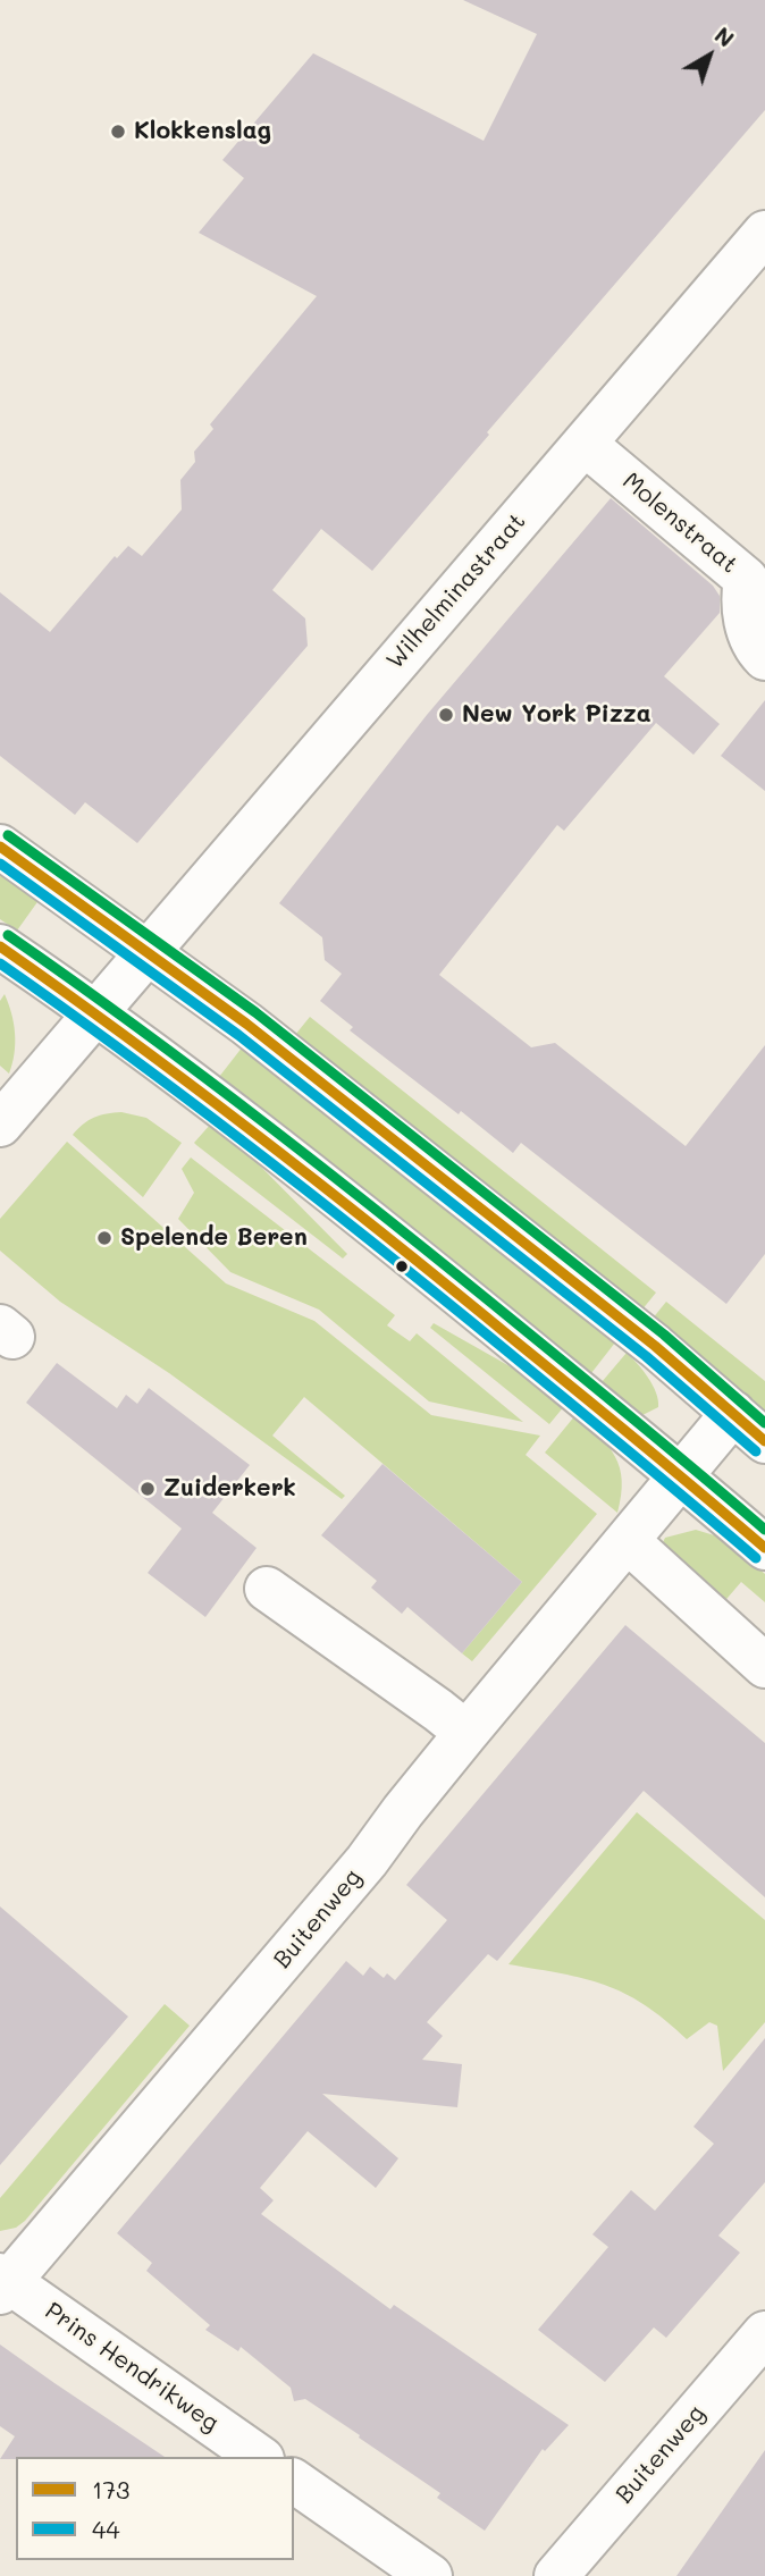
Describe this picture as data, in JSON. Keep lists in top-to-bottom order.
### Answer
{
  "streets": {
    "street": [
      "Molenstraat",
      "Wilhelminastraat",
      "Buitenweg",
      "Prins Hendrikweg"
    ]
  },
  "crossings": [
    ["Molenstraat", "Wilhelminastraat"],
    ["Buitenweg", "Prins Hendrikweg"]
  ],
  "places": [
    "Klokkenslag",
    "New York Pizza",
    "Spelende Beren",
    "Zuiderkerk"
  ],
  "lines": ["transit line 173", "transit line 44"],
  "legend": ["173", "44"],
  "north": "top right"
}
